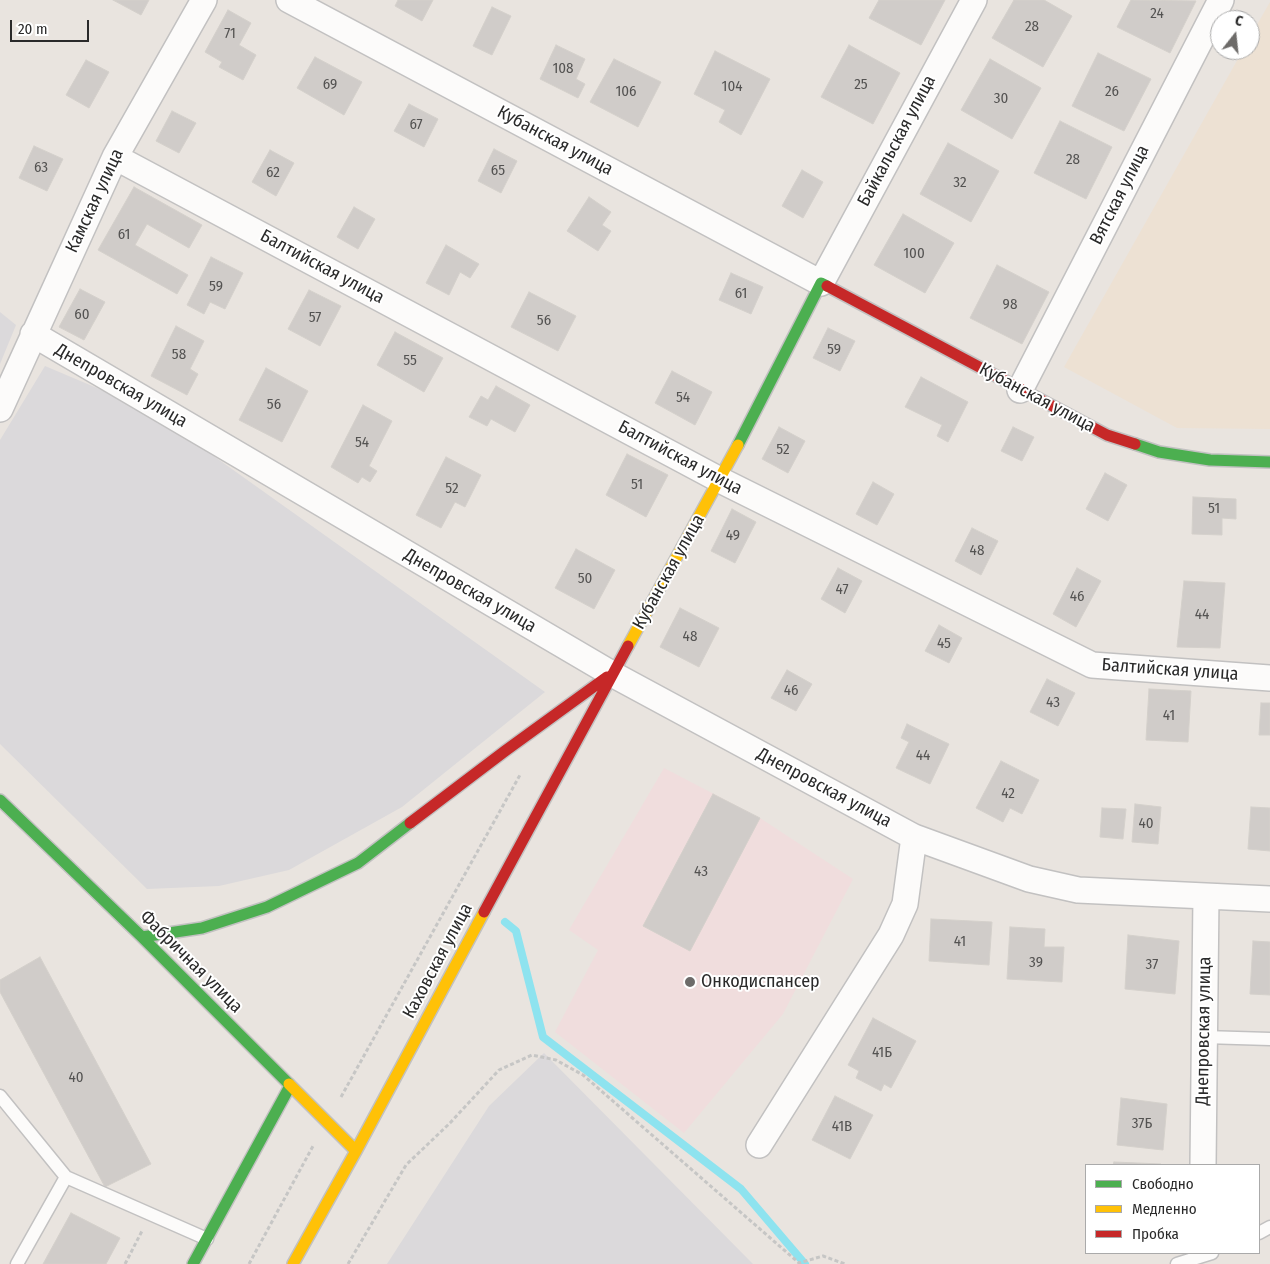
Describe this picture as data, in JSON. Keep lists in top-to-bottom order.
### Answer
{
  "streets": {
    "street": [
      "Кубанская улица",
      "Байкальская улица",
      "Вятская улица",
      "Камская улица",
      "Балтийская улица",
      "Днепровская улица",
      "Каховская улица",
      "Фабричная улица"
    ]
  },
  "crossings": [
    ["Кубанская улица", "Байкальская улица"],
    ["Кубанская улица", "Вятская улица"],
    ["Кубанская улица", "Балтийская улица"],
    ["Кубанская улица", "Днепровская улица"],
    ["Кубанская улица", "Каховская улица"],
    ["Камская улица", "Балтийская улица"],
    ["Камская улица", "Днепровская улица"],
    ["Днепровская улица", "Каховская улица"],
    ["Каховская улица", "Фабричная улица"]
  ],
  "places": ["Онкодиспансер"],
  "house_numbers": [
    "24",
    "28",
    "71",
    "108",
    "69",
    "25",
    "104",
    "106",
    "26",
    "30",
    "67",
    "28",
    "63",
    "65",
    "62",
    "32",
    "61",
    "100",
    "59",
    "61",
    "98",
    "60",
    "57",
    "56",
    "59",
    "58",
    "55",
    "54",
    "56",
    "54",
    "52",
    "51",
    "52",
    "51",
    "49",
    "48",
    "50",
    "47",
    "46",
    "44",
    "48",
    "45",
    "46",
    "43",
    "41",
    "44",
    "42",
    "40",
    "43",
    "41",
    "39",
    "37",
    "41Б",
    "40",
    "37Б",
    "41В"
  ],
  "legend": ["Свободно", "Медленно", "Пробка"],
  "scale_bar": "20 m",
  "north": "top"
}
